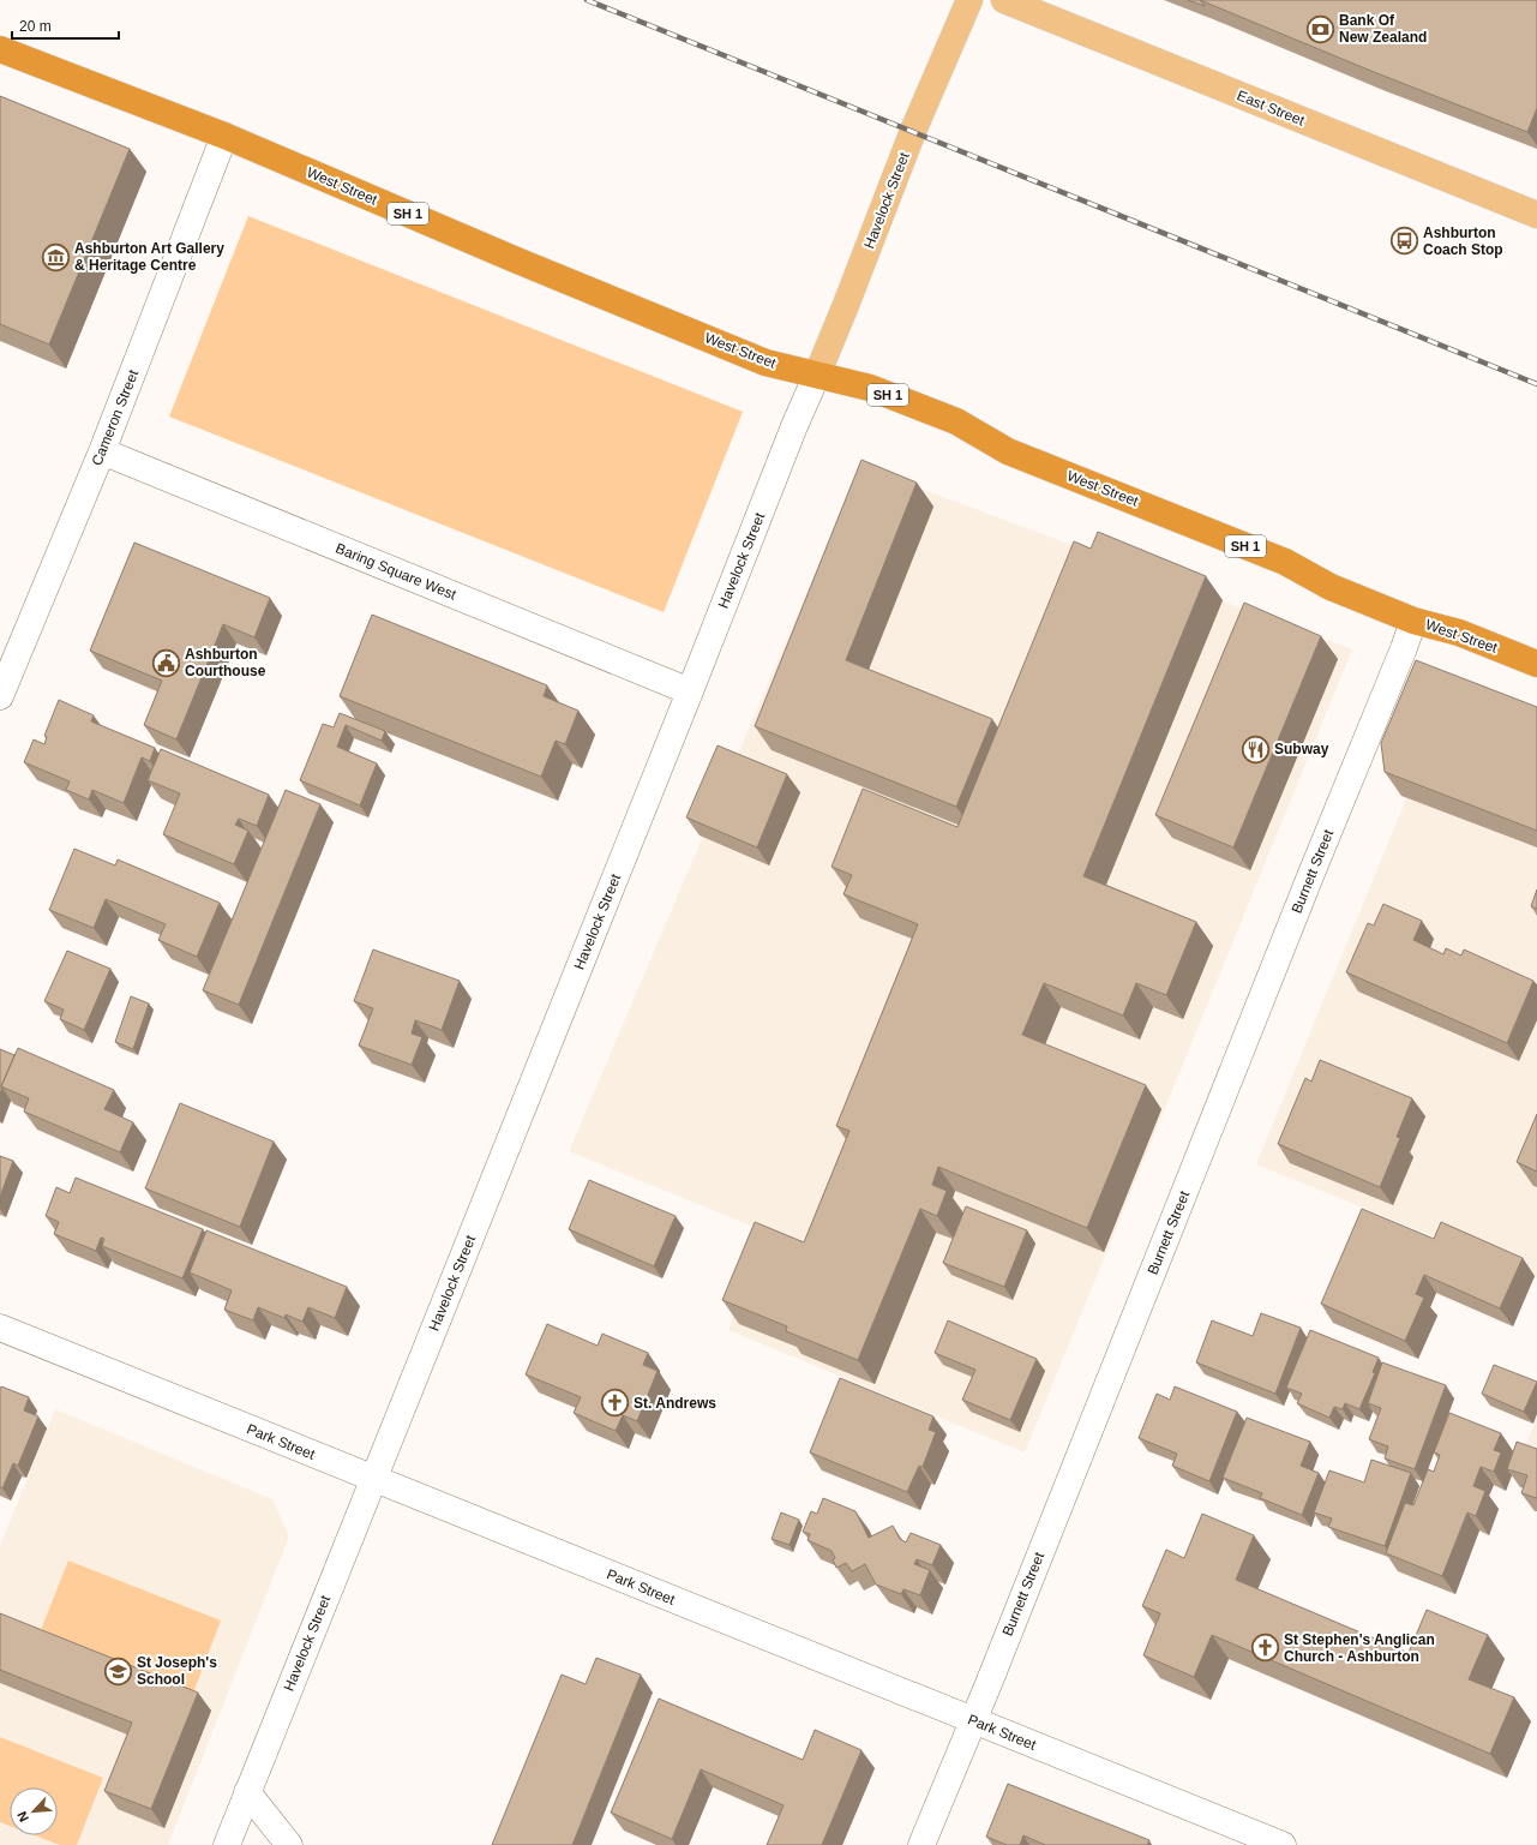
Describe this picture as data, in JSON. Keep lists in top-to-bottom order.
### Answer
{
  "streets": {
    "highway": ["West Street", "SH 1"],
    "main road": ["East Street", "Havelock Street"],
    "street": [
      "Cameron Street",
      "Baring Square West",
      "Burnett Street",
      "Park Street"
    ]
  },
  "crossings": [
    ["West Street", "Havelock Street"],
    ["West Street", "Cameron Street"],
    ["West Street", "Burnett Street"],
    ["Havelock Street", "Baring Square West"],
    ["Havelock Street", "Park Street"],
    ["Cameron Street", "Baring Square West"],
    ["Burnett Street", "Park Street"]
  ],
  "places": {
    "bank": ["Bank Of New Zealand"],
    "bus stop": ["Ashburton Coach Stop"],
    "museum": ["Ashburton Art Gallery & Heritage Centre"],
    "public building": ["Ashburton Courthouse"],
    "restaurant": ["Subway"],
    "church": ["St. Andrews", "St Stephen's Anglican Church - Ashburton"],
    "school or university": ["St Joseph's School"]
  },
  "scale_bar": "20 m",
  "north": "bottom left"
}
